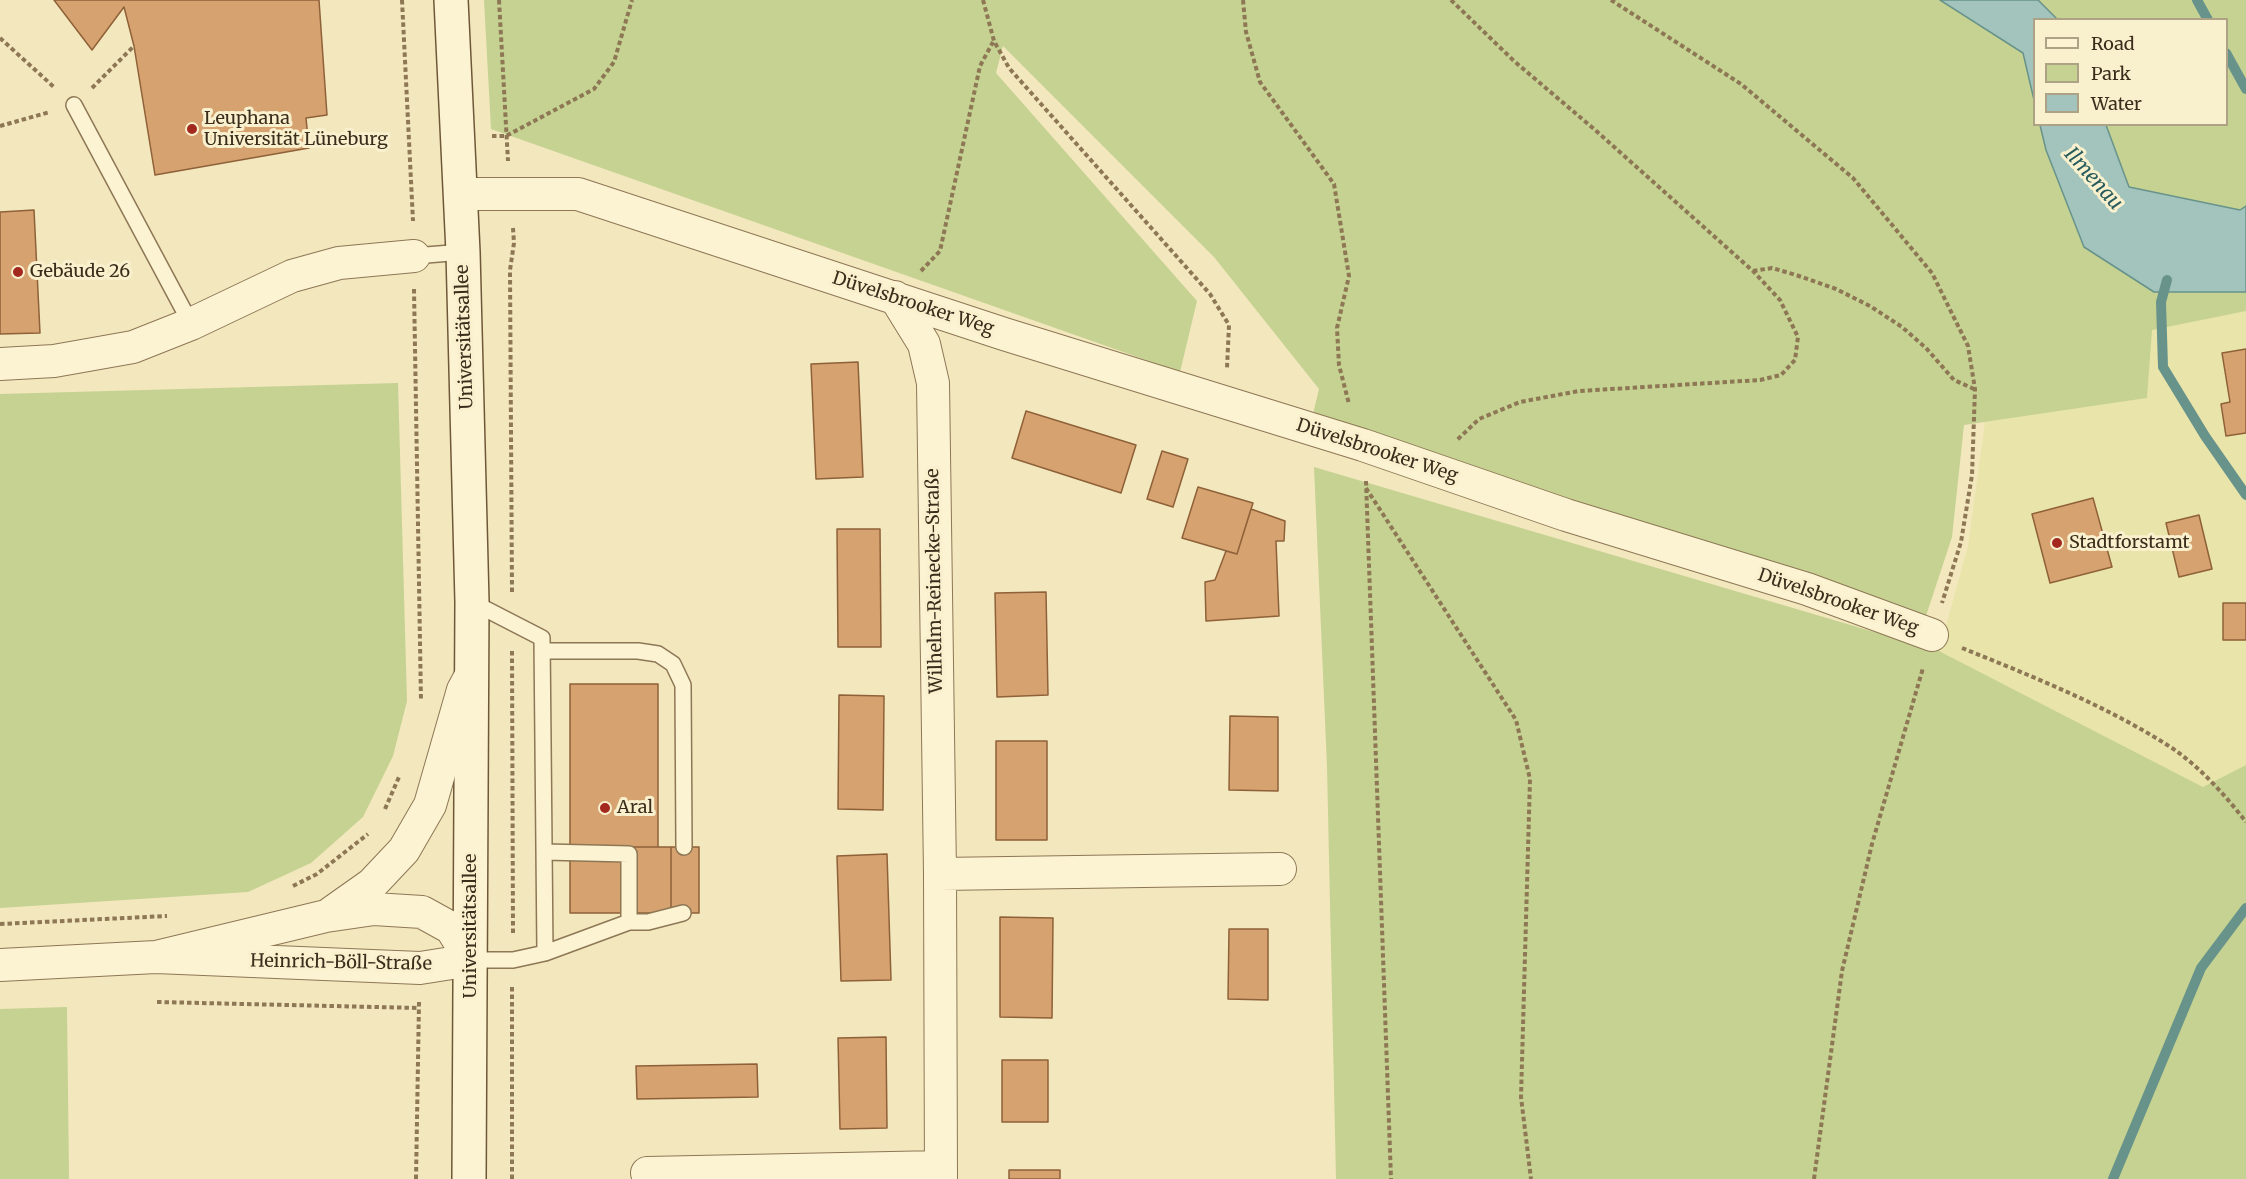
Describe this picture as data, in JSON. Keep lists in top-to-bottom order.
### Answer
{
  "streets": {
    "main road": ["Universitätsallee"],
    "street": ["Düvelsbrooker Weg", "Wilhelm-Reinecke-Straße", "Heinrich-Böll-Straße"]
  },
  "crossings": [
    ["Düvelsbrooker Weg", "Universitätsallee"],
    ["Düvelsbrooker Weg", "Wilhelm-Reinecke-Straße"],
    ["Universitätsallee", "Heinrich-Böll-Straße"]
  ],
  "water": ["Ilmenau"],
  "places": [
    "Leuphana Universität Lüneburg",
    "Gebäude 26",
    "Stadtforstamt",
    "Aral"
  ],
  "legend": ["Road", "Park", "Water"]
}
